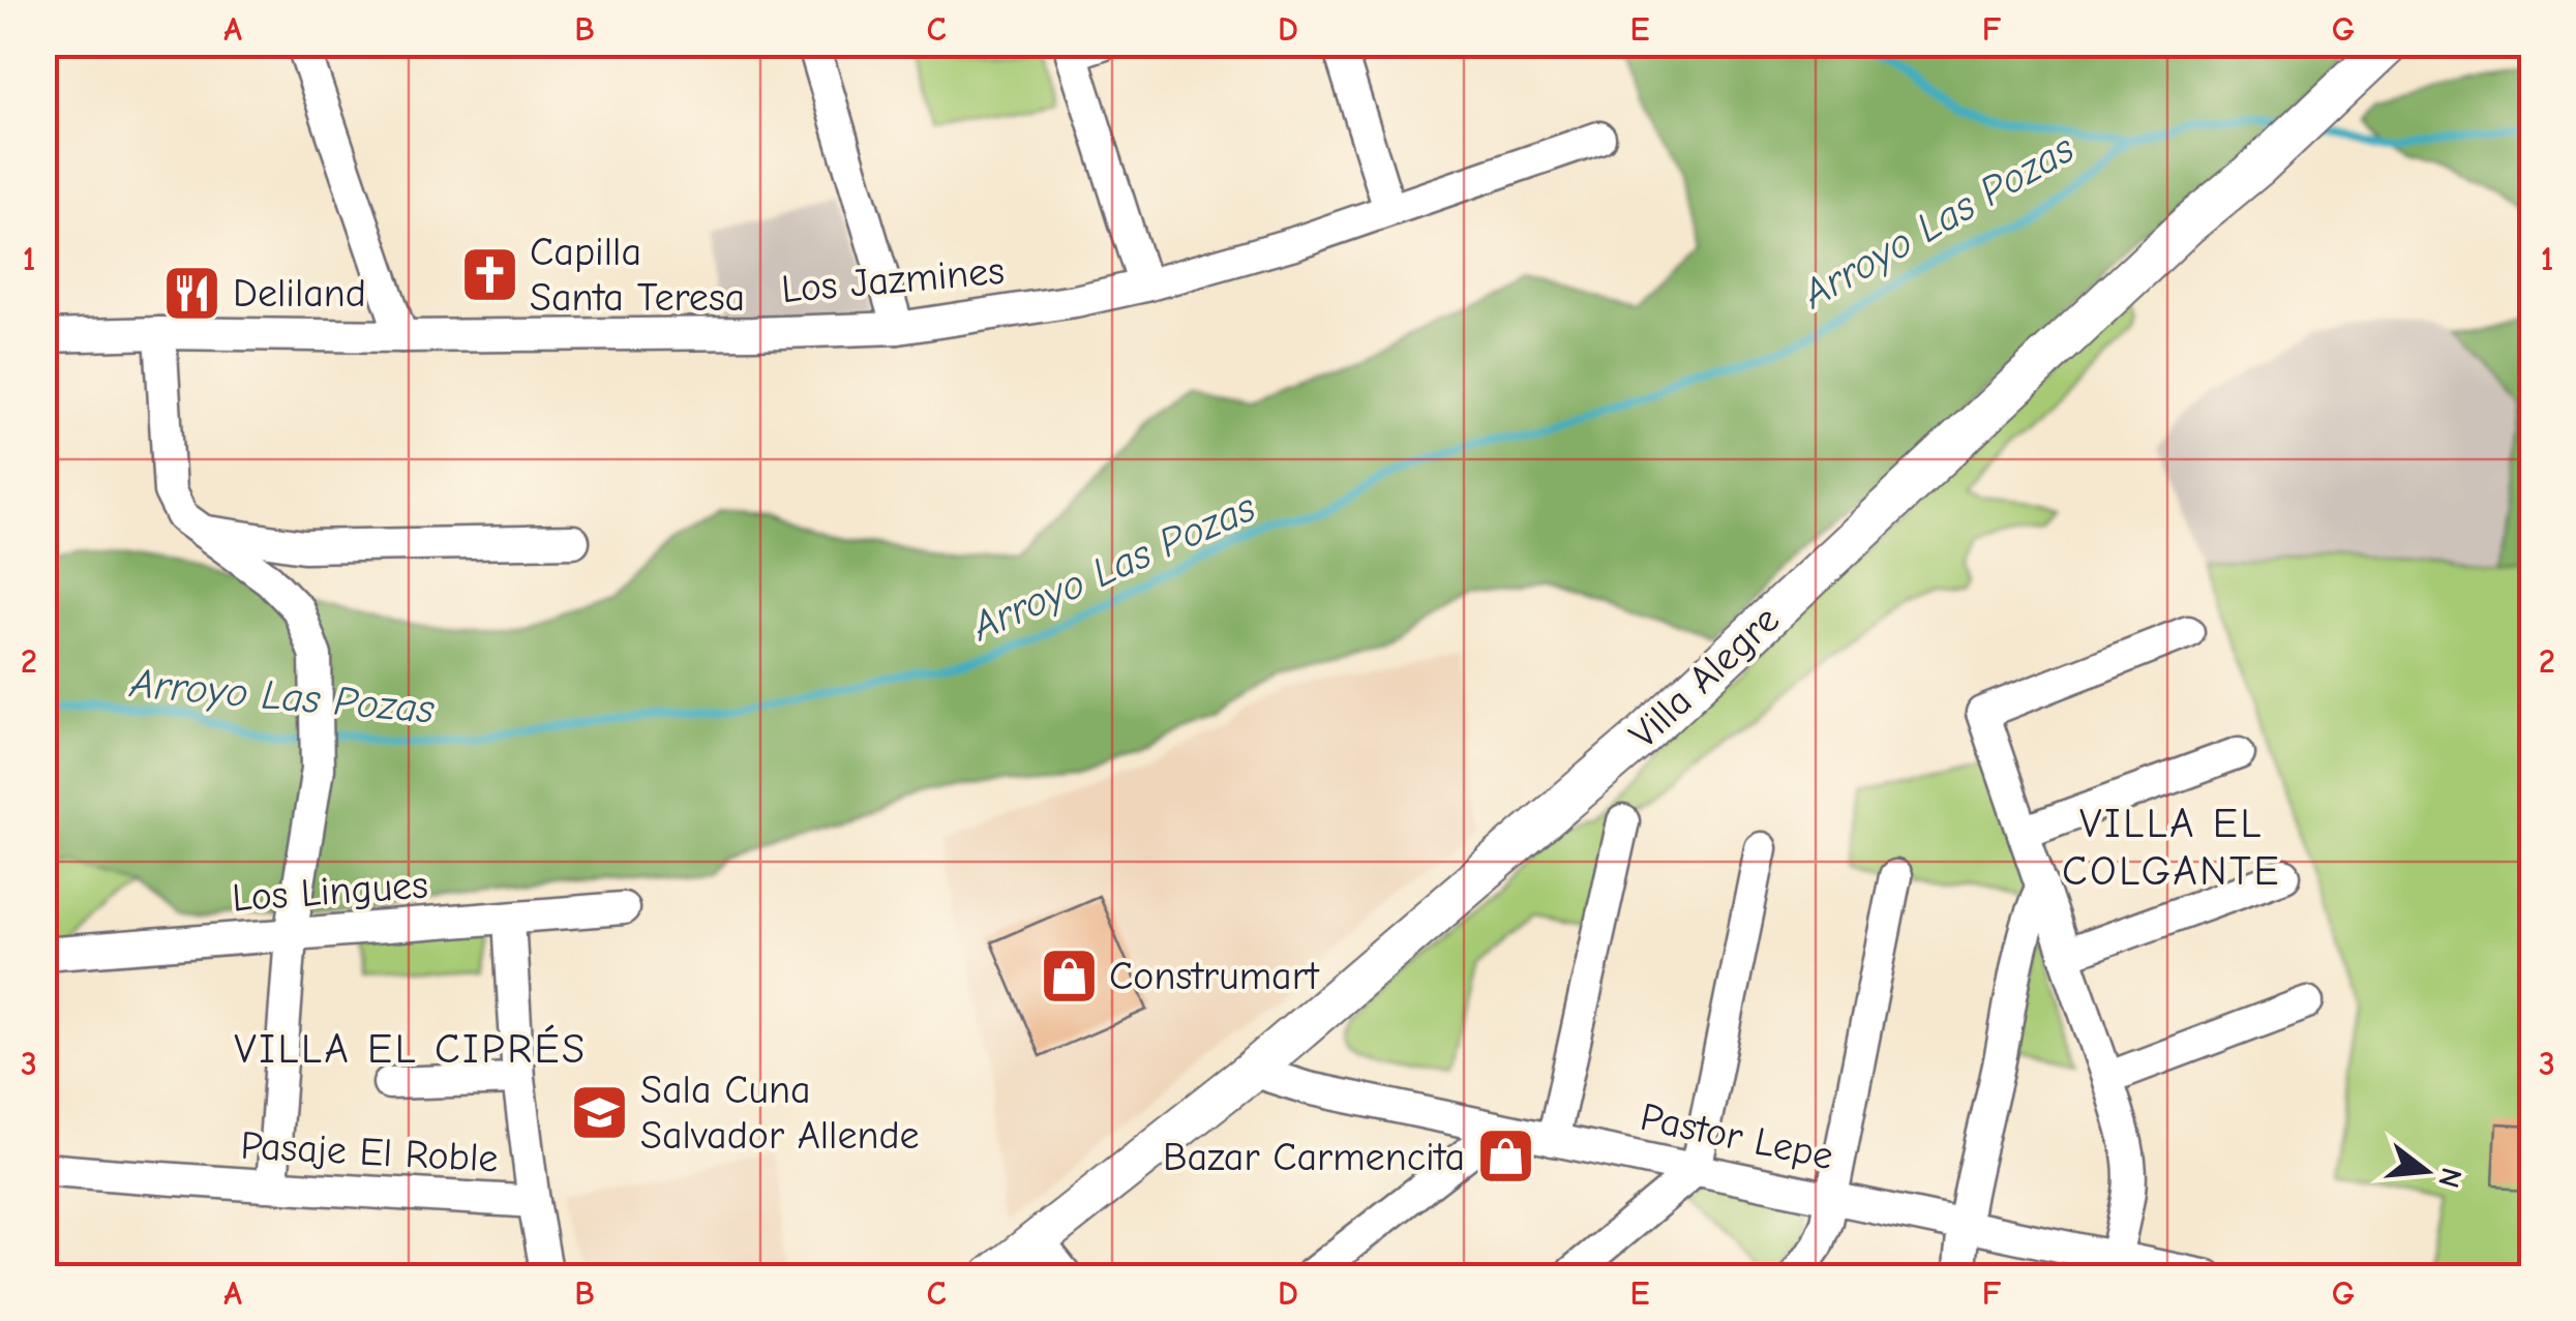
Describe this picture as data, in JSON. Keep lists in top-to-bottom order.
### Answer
{
  "streets": {
    "main road": ["Villa Alegre"],
    "street": [
      "Los Jazmines",
      "Los Lingues",
      "Pastor Lepe",
      "Pasaje El Roble"
    ]
  },
  "crossings": [
    ["Villa Alegre", "Pastor Lepe"]
  ],
  "districts": ["VILLA EL COLGANTE", "VILLA EL CIPRÉS"],
  "water": ["Arroyo Las Pozas"],
  "places": {
    "church": ["Capilla Santa Teresa"],
    "restaurant": ["Deliland"],
    "shop": ["Construmart", "Bazar Carmencita"],
    "school or university": ["Sala Cuna Salvador Allende"]
  },
  "north": "right",
  "grid": {
    "columns": [
      "A",
      "B",
      "C",
      "D",
      "E",
      "F",
      "G"
    ],
    "rows": ["1", "2", "3"]
  }
}
